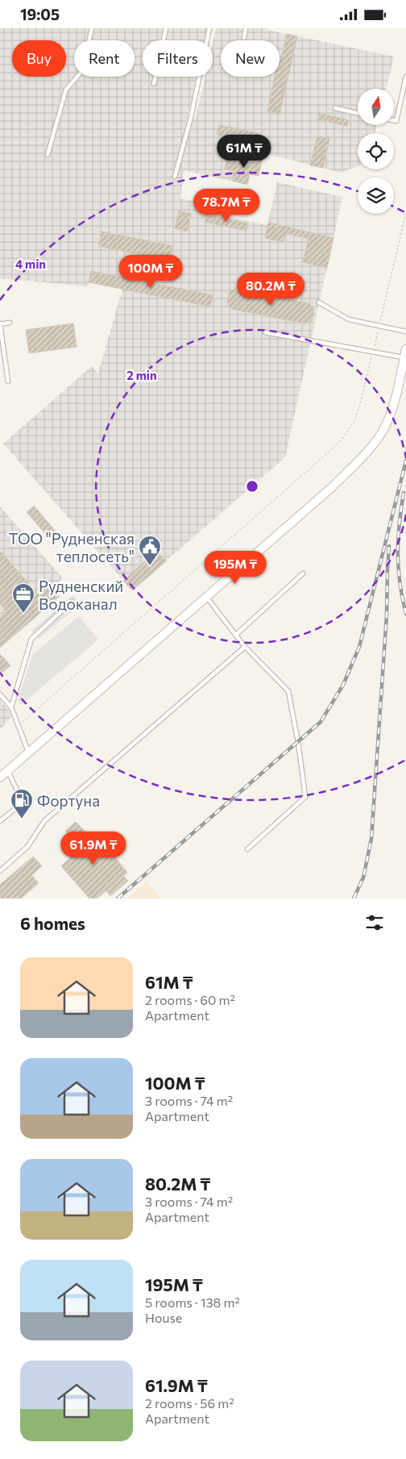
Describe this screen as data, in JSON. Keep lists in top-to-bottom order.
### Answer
{
  "places": {
    "public building": ["ТОО \"Рудненская теплосеть\""],
    "office": ["Рудненский Водоканал"],
    "fuel station": ["Фортуна"]
  },
  "north": "top",
  "page": {
    "status": "19:05",
    "chip": [
      "Buy",
      "Rent",
      "Filters",
      "New"
    ],
    "price": [
      "61M ₸",
      "78.7M ₸",
      "100M ₸",
      "80.2M ₸",
      "195M ₸",
      "61.9M ₸"
    ],
    "heading": "6 homes",
    "list": [
      {
        "name": "61M ₸",
        "note": "2 rooms · 60 m² · Apartment"
      },
      {
        "name": "100M ₸",
        "note": "3 rooms · 74 m² · Apartment"
      },
      {
        "name": "80.2M ₸",
        "note": "3 rooms · 74 m² · Apartment"
      },
      {
        "name": "195M ₸",
        "note": "5 rooms · 138 m² · House"
      },
      {
        "name": "61.9M ₸",
        "note": "2 rooms · 56 m² · Apartment"
      }
    ]
  },
  "rings": ["4 min", "2 min"]
}
